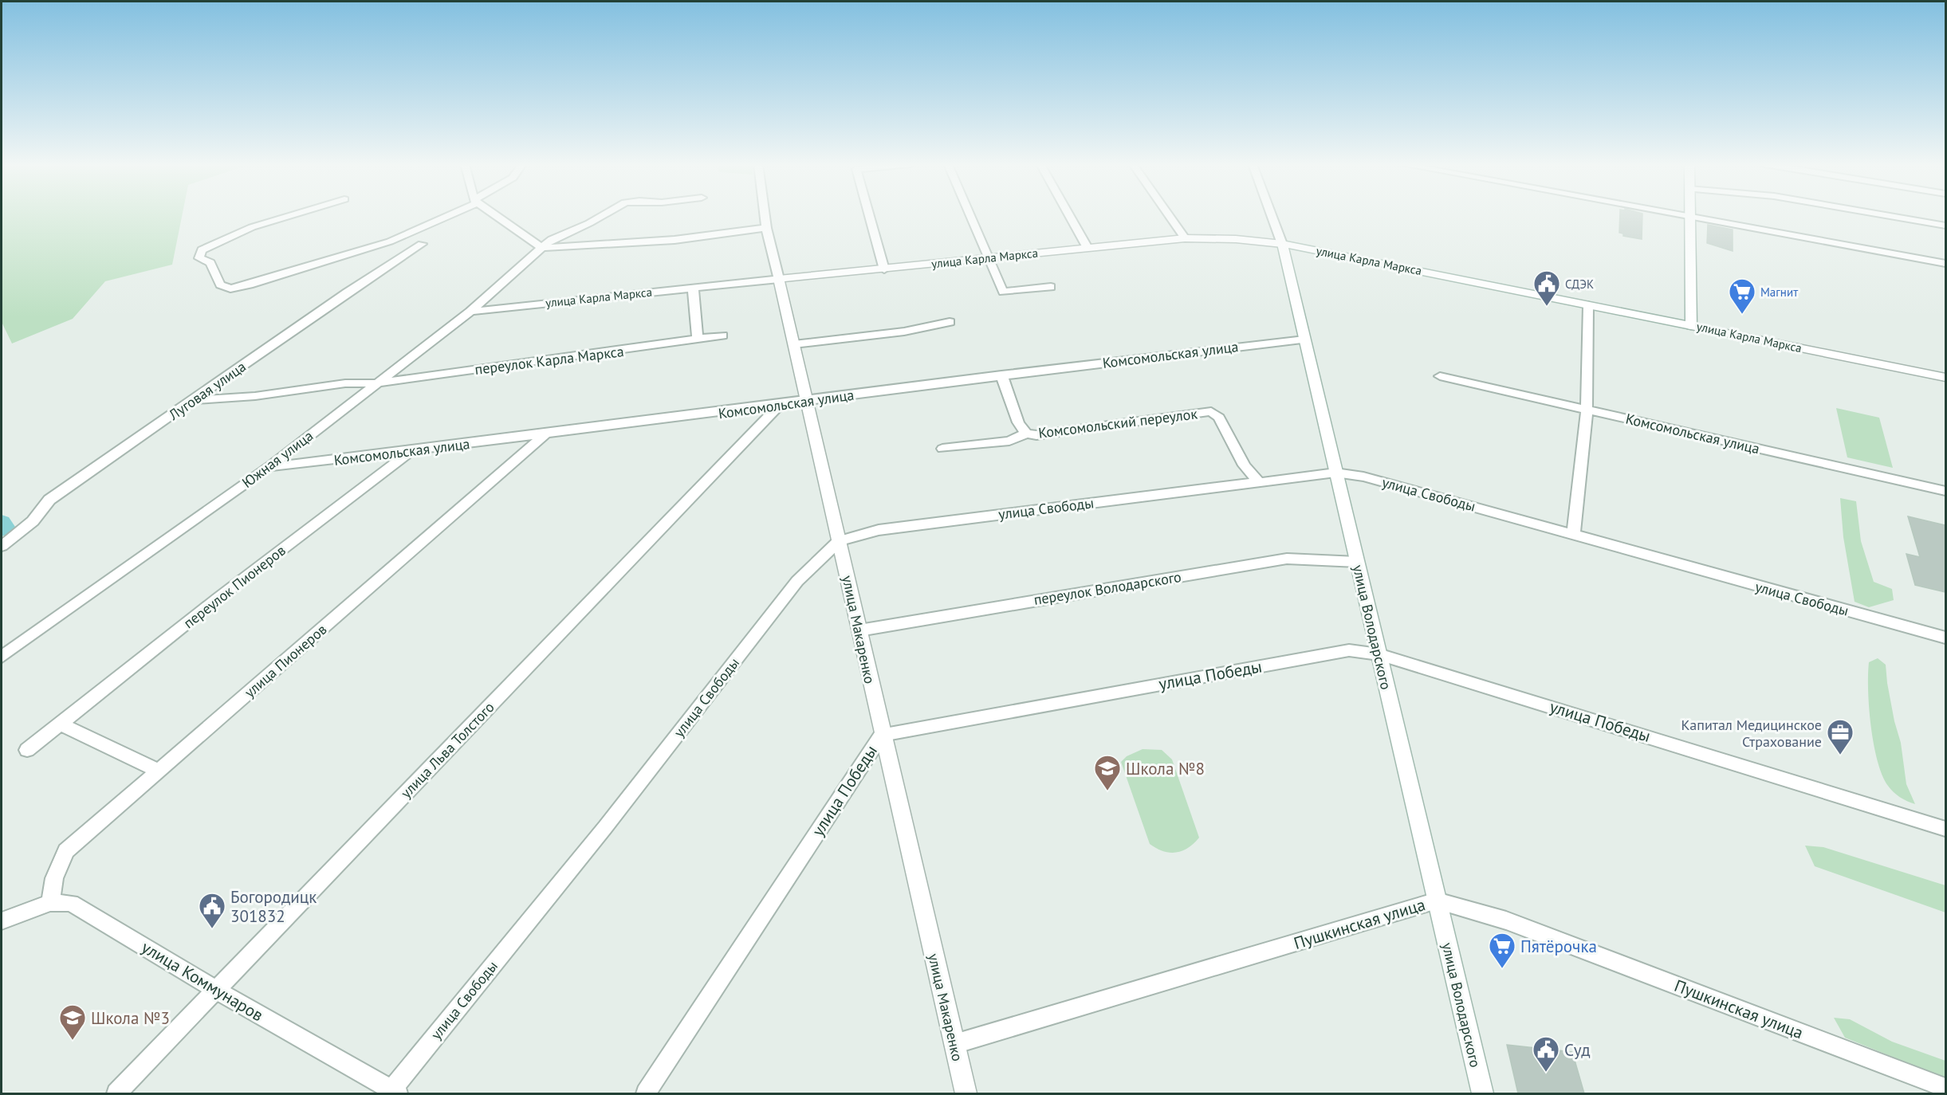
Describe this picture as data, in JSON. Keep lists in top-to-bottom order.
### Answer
{
  "streets": {
    "main road": ["улица Карла Маркса", "улица Володарского", "улица Макаренко"],
    "street": [
      "Комсомольская улица",
      "переулок Карла Маркса",
      "Луговая улица",
      "Комсомольский переулок",
      "Южная улица",
      "улица Свободы",
      "переулок Пионеров",
      "переулок Володарского",
      "улица Пионеров",
      "улица Победы",
      "улица Льва Толстого",
      "Пушкинская улица",
      "улица Коммунаров"
    ]
  },
  "crossings": [
    ["улица Карла Маркса", "Южная улица"],
    ["улица Карла Маркса", "улица Володарского"],
    ["улица Карла Маркса", "улица Макаренко"],
    ["Комсомольская улица", "Южная улица"],
    ["Комсомольская улица", "переулок Пионеров"],
    ["Комсомольская улица", "улица Володарского"],
    ["Комсомольская улица", "улица Макаренко"],
    ["Комсомольская улица", "улица Пионеров"],
    ["Комсомольская улица", "улица Льва Толстого"],
    ["переулок Карла Маркса", "Луговая улица"],
    ["переулок Карла Маркса", "Южная улица"],
    ["Комсомольский переулок", "улица Свободы"],
    ["улица Свободы", "улица Володарского"],
    ["улица Свободы", "улица Макаренко"],
    ["улица Свободы", "улица Коммунаров"],
    ["переулок Володарского", "улица Володарского"],
    ["переулок Володарского", "улица Макаренко"],
    ["улица Володарского", "улица Победы"],
    ["улица Володарского", "Пушкинская улица"],
    ["улица Макаренко", "улица Победы"],
    ["улица Макаренко", "Пушкинская улица"],
    ["улица Пионеров", "улица Коммунаров"],
    ["улица Льва Толстого", "улица Коммунаров"]
  ],
  "places": {
    "public building": ["СДЭК", "Богородицк 301832", "Суд"],
    "supermarket": ["Магнит", "Пятёрочка"],
    "office": ["Капитал Медицинское Страхование"],
    "school or university": ["Школа №8", "Школа №3"]
  }
}
